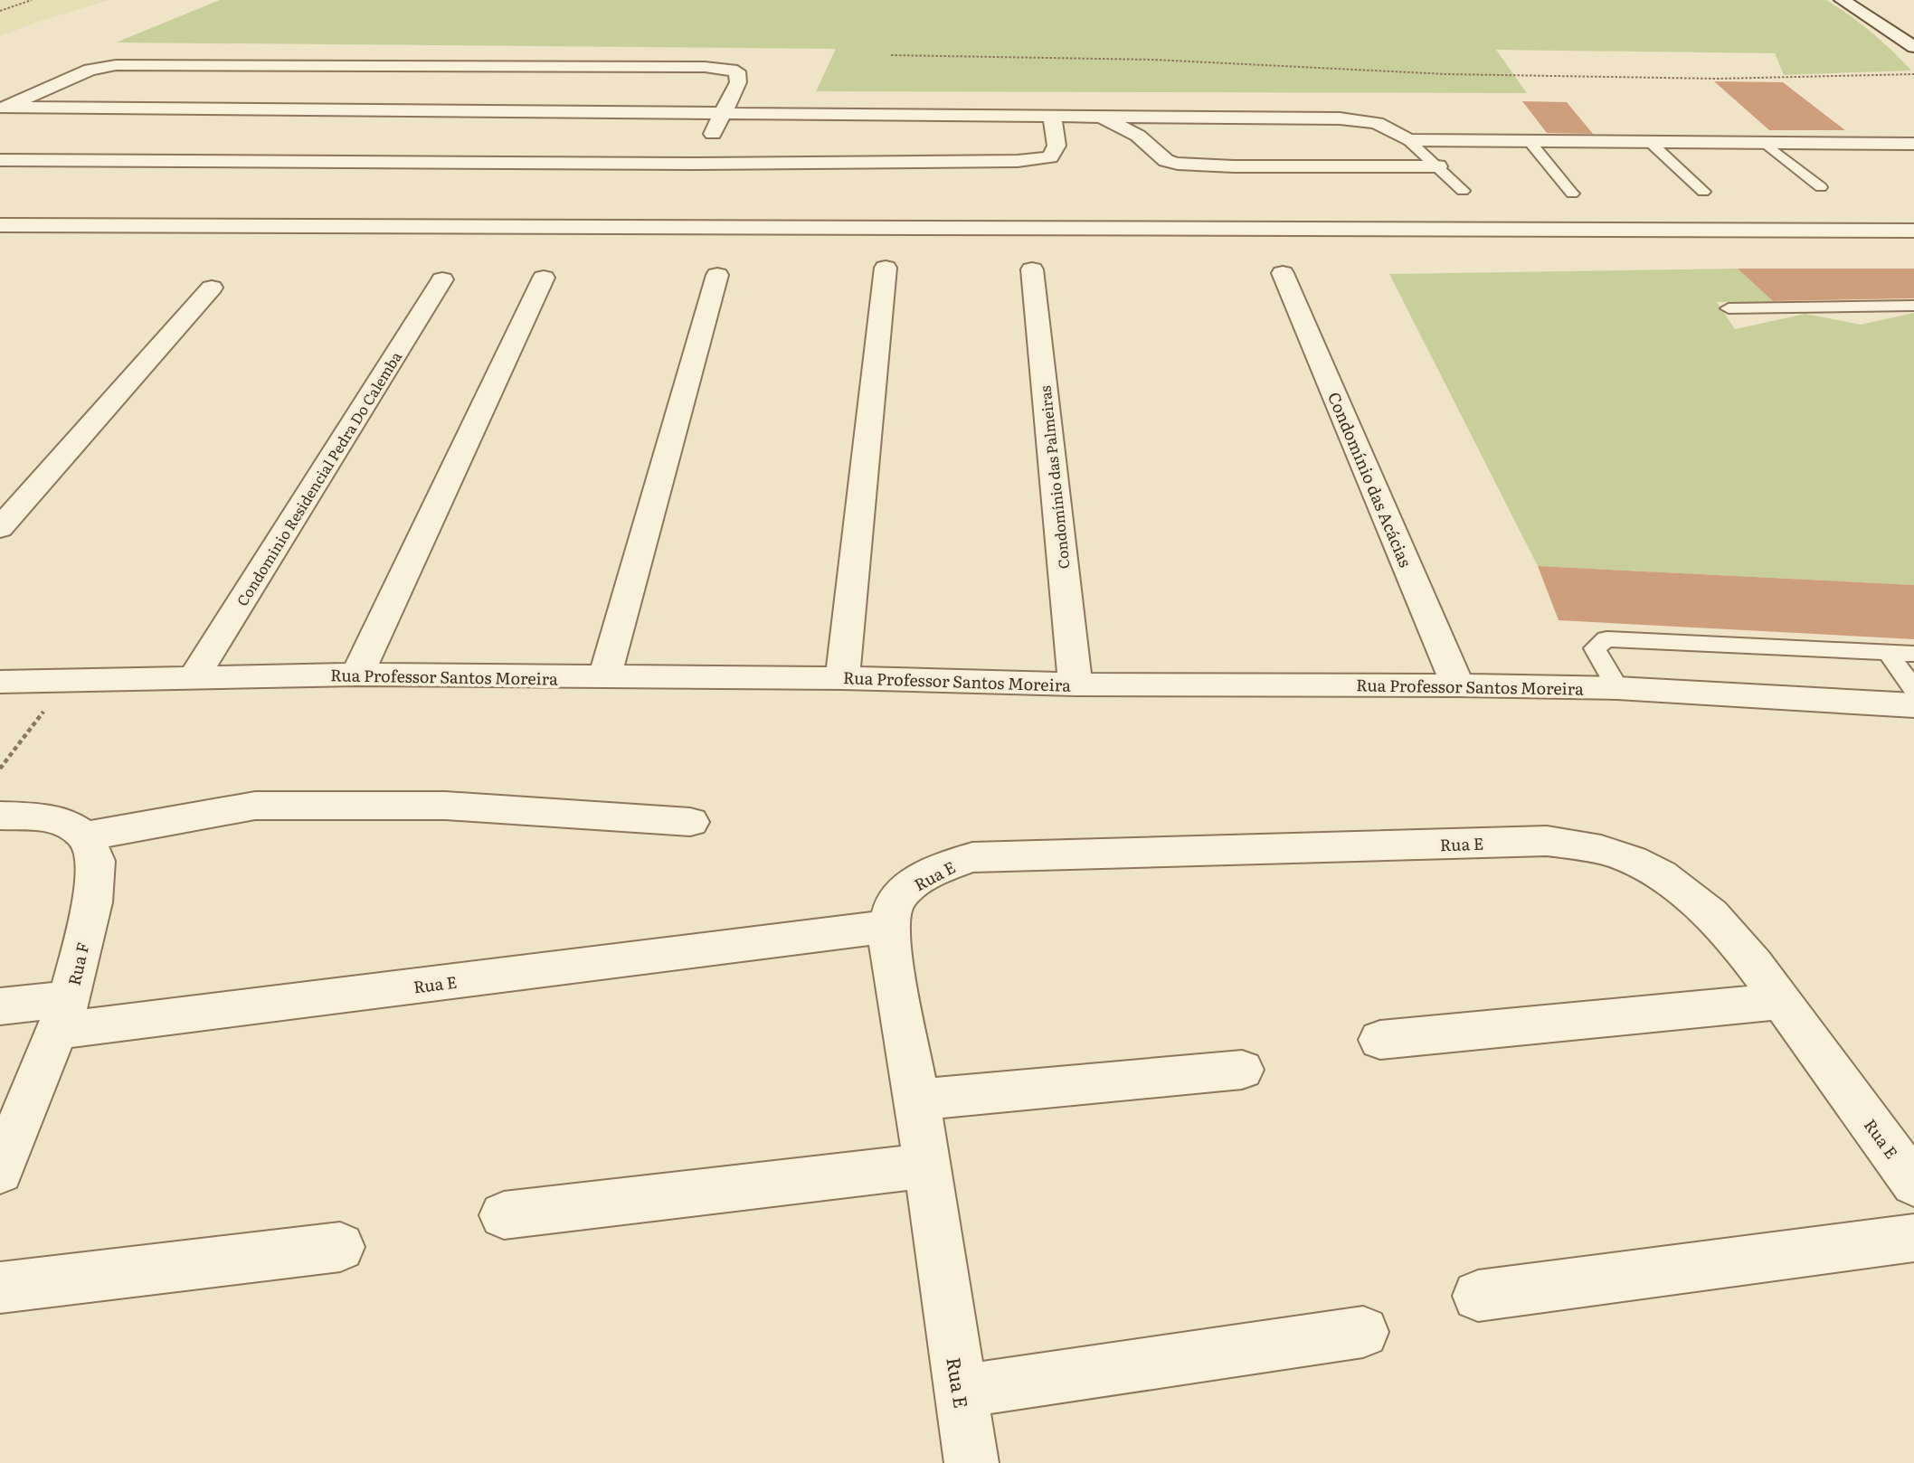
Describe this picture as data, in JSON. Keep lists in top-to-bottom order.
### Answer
{
  "streets": {
    "street": [
      "Condomínio das Palmeiras",
      "Condominio Residencial Pedra Do Calemba",
      "Condomínio das Acácias",
      "Rua Professor Santos Moreira",
      "Rua E",
      "Rua F"
    ]
  },
  "crossings": [
    ["Condomínio das Palmeiras", "Rua Professor Santos Moreira"],
    ["Condominio Residencial Pedra Do Calemba", "Rua Professor Santos Moreira"],
    ["Condomínio das Acácias", "Rua Professor Santos Moreira"],
    ["Rua E", "Rua F"]
  ]
}
